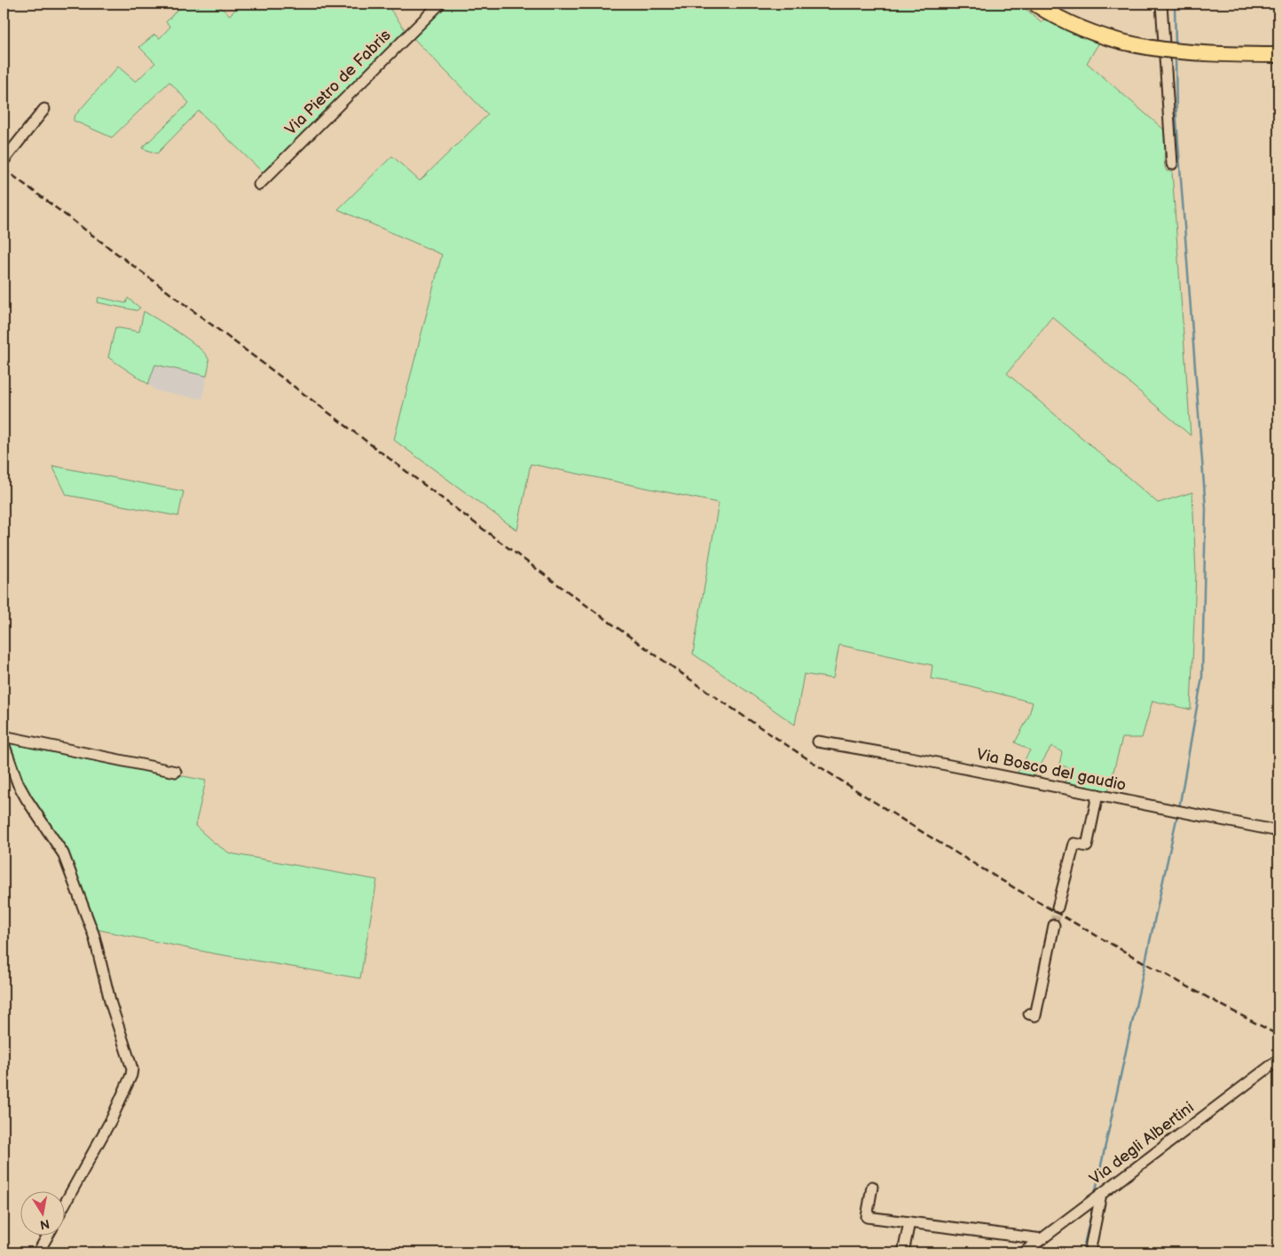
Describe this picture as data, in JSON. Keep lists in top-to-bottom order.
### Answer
{
  "streets": {
    "street": ["Via Pietro de Fabris", "Via Bosco del gaudio", "Via degli Albertini"]
  },
  "north": "bottom"
}
